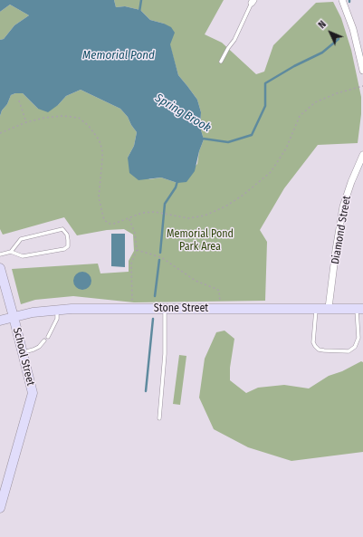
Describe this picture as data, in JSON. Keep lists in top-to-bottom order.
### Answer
{
  "streets": {
    "street": ["Diamond Street", "Stone Street", "School Street"]
  },
  "crossings": [
    ["Diamond Street", "Stone Street"],
    ["Stone Street", "School Street"]
  ],
  "water": ["Memorial Pond", "Spring Brook"],
  "parks": ["Memorial Pond Park Area"],
  "north": "top left"
}
